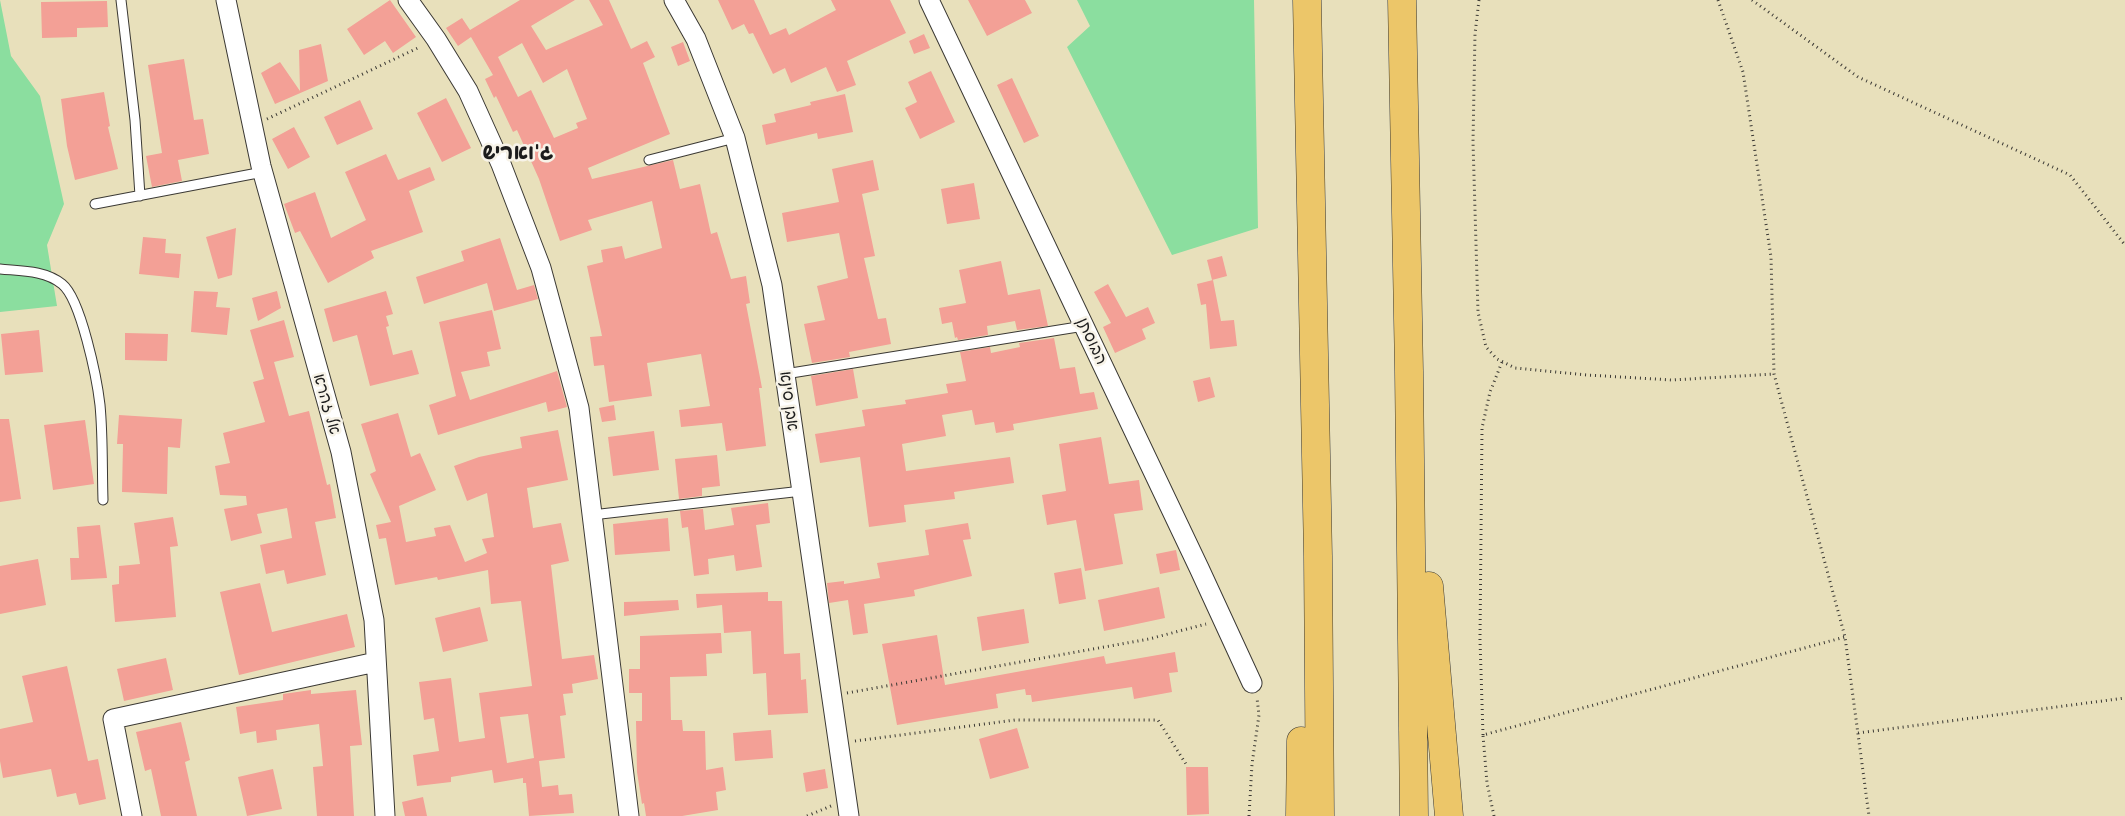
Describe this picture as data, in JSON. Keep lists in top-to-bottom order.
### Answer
{
  "streets": {
    "street": ["הבוסתן", "אבן סינא", "אל זהרא"]
  },
  "districts": ["ג'ואריש"]
}
